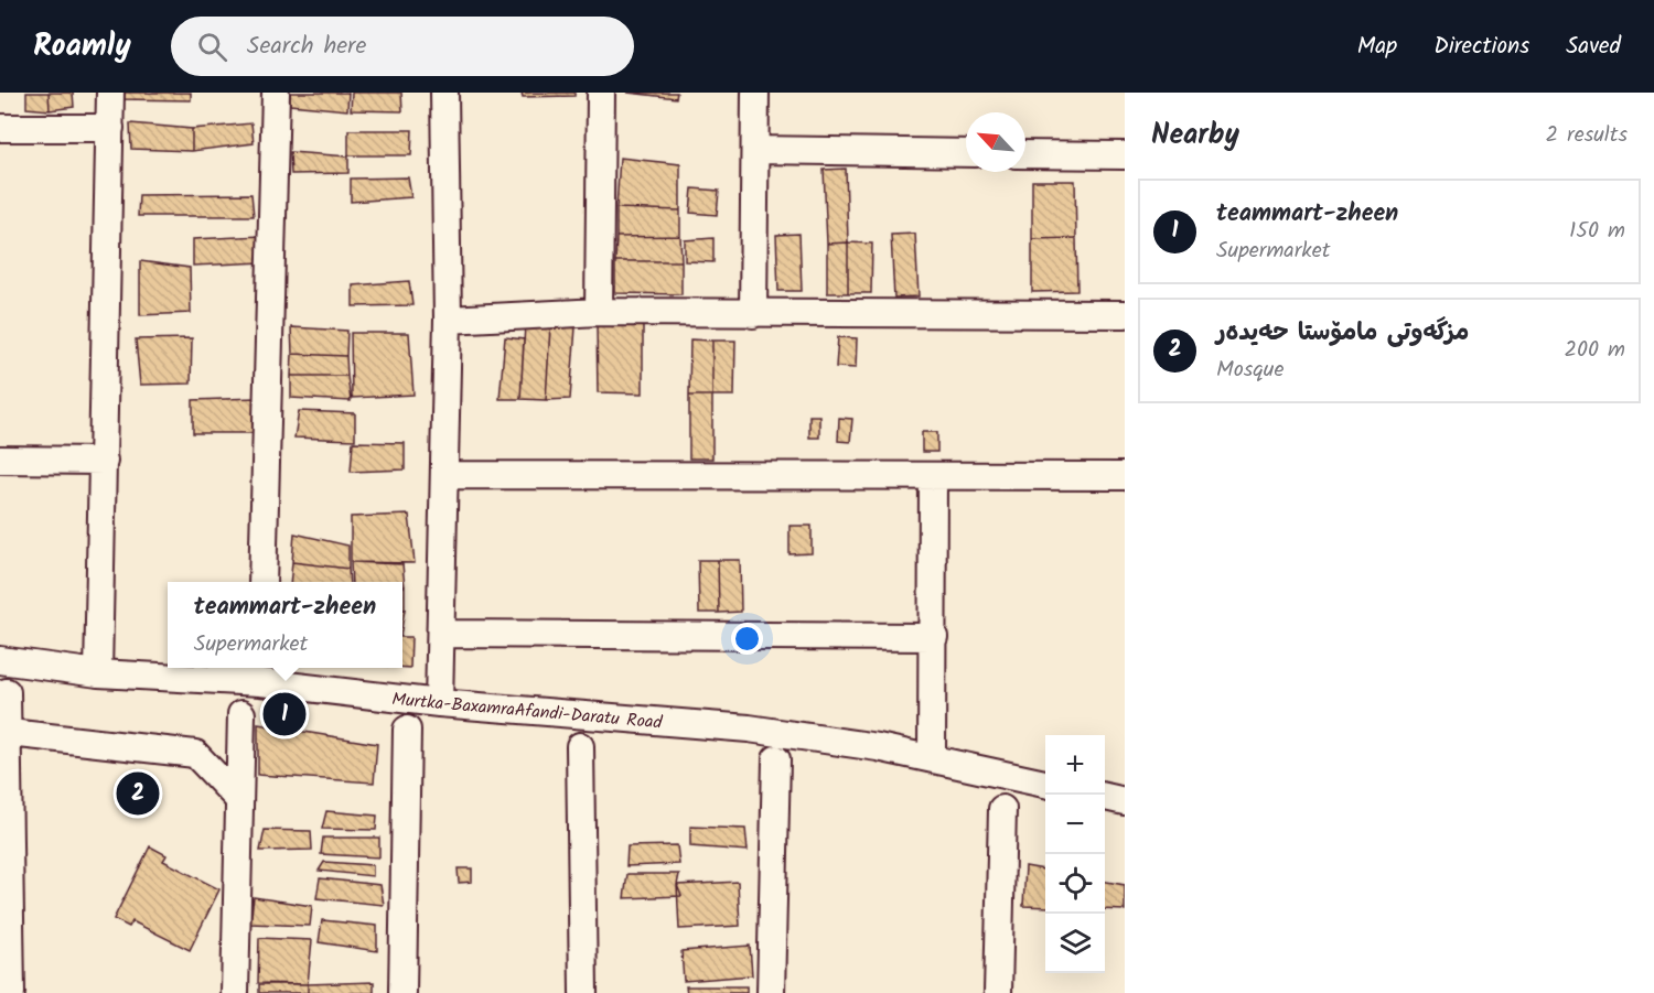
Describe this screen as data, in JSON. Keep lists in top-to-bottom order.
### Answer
{
  "streets": {
    "street": ["Murtka-BaxamraAfandi-Daratu Road"]
  },
  "north": "top left",
  "page": {
    "header": "Roamly",
    "search": "Search here",
    "nav": ["Map", "Directions", "Saved"],
    "heading": ["Nearby", "2 results"],
    "list": [
      {
        "mark": "1",
        "name": "teammart-zheen",
        "note": "Supermarket",
        "value": "150 m"
      },
      {
        "mark": "2",
        "name": "مزگەوتی مامۆستا حەیدەر",
        "note": "Mosque",
        "value": "200 m"
      }
    ],
    "popup": ["teammart-zheen", "Supermarket"],
    "pins": ["1", "2"],
    "map_buttons": ["+", "−"]
  }
}
